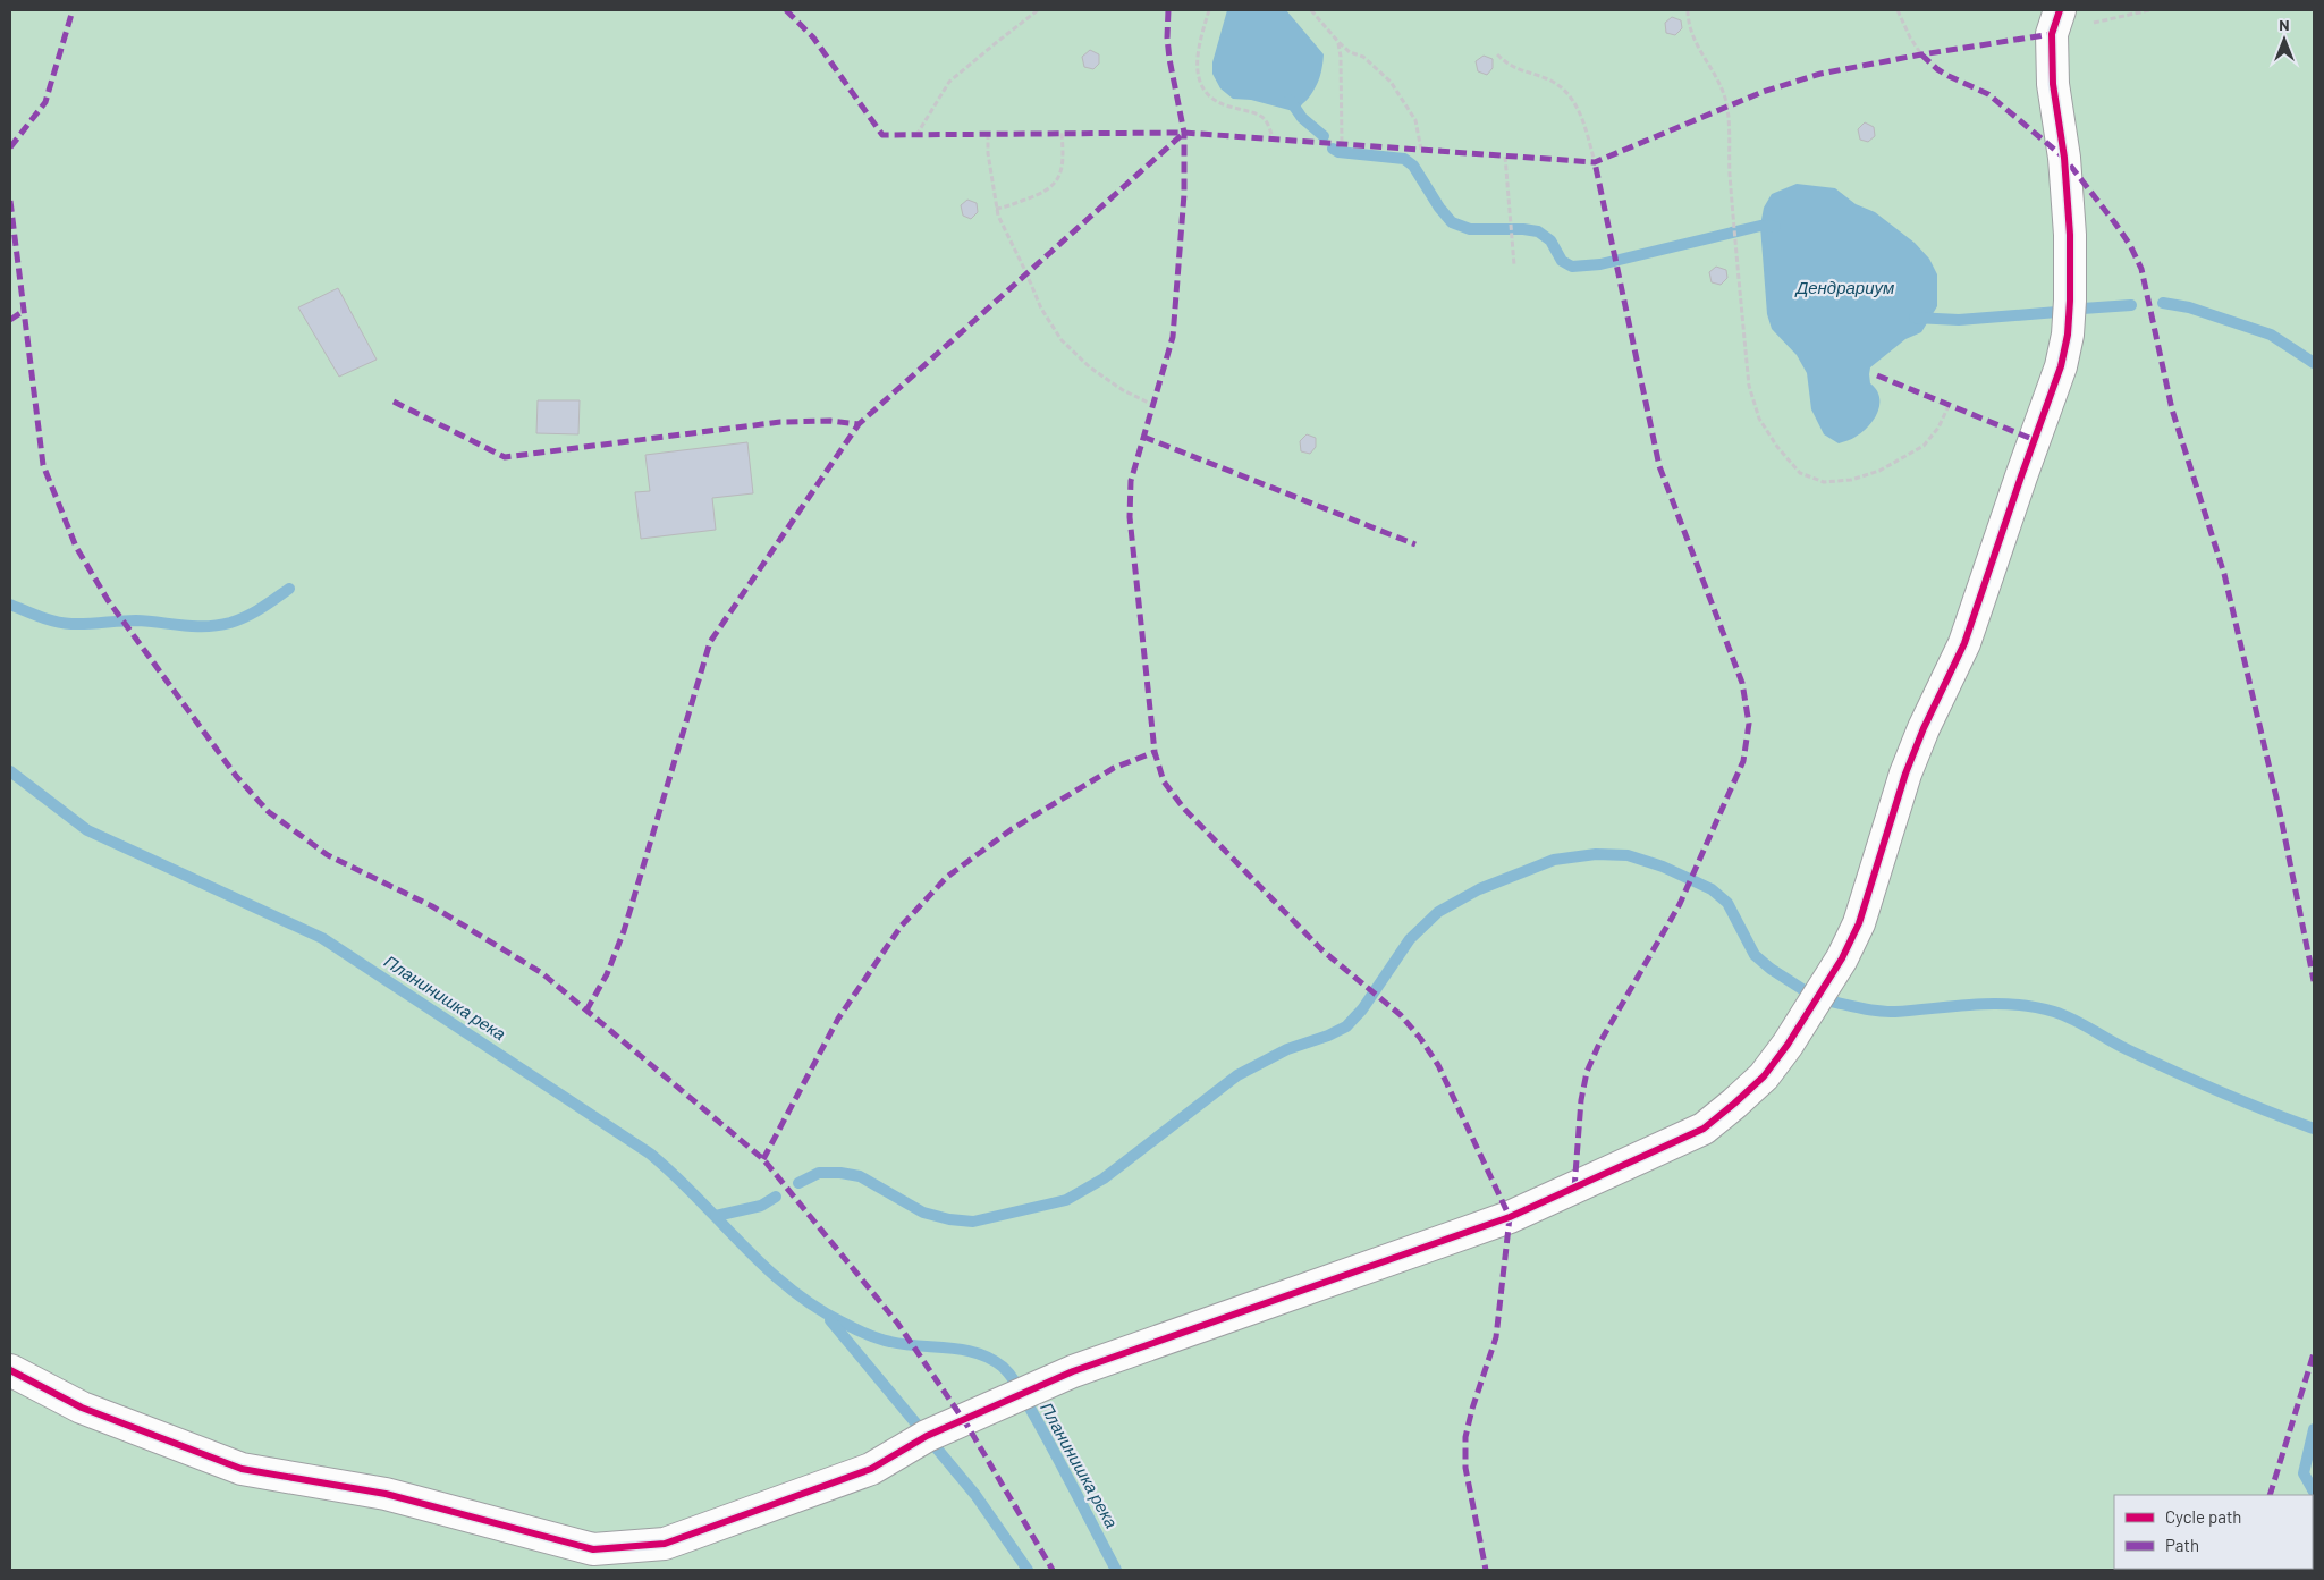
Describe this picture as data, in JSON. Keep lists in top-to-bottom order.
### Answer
{
  "water": ["Дендрариум", "Планинишка река"],
  "legend": ["Cycle path", "Path"],
  "north": "top"
}
